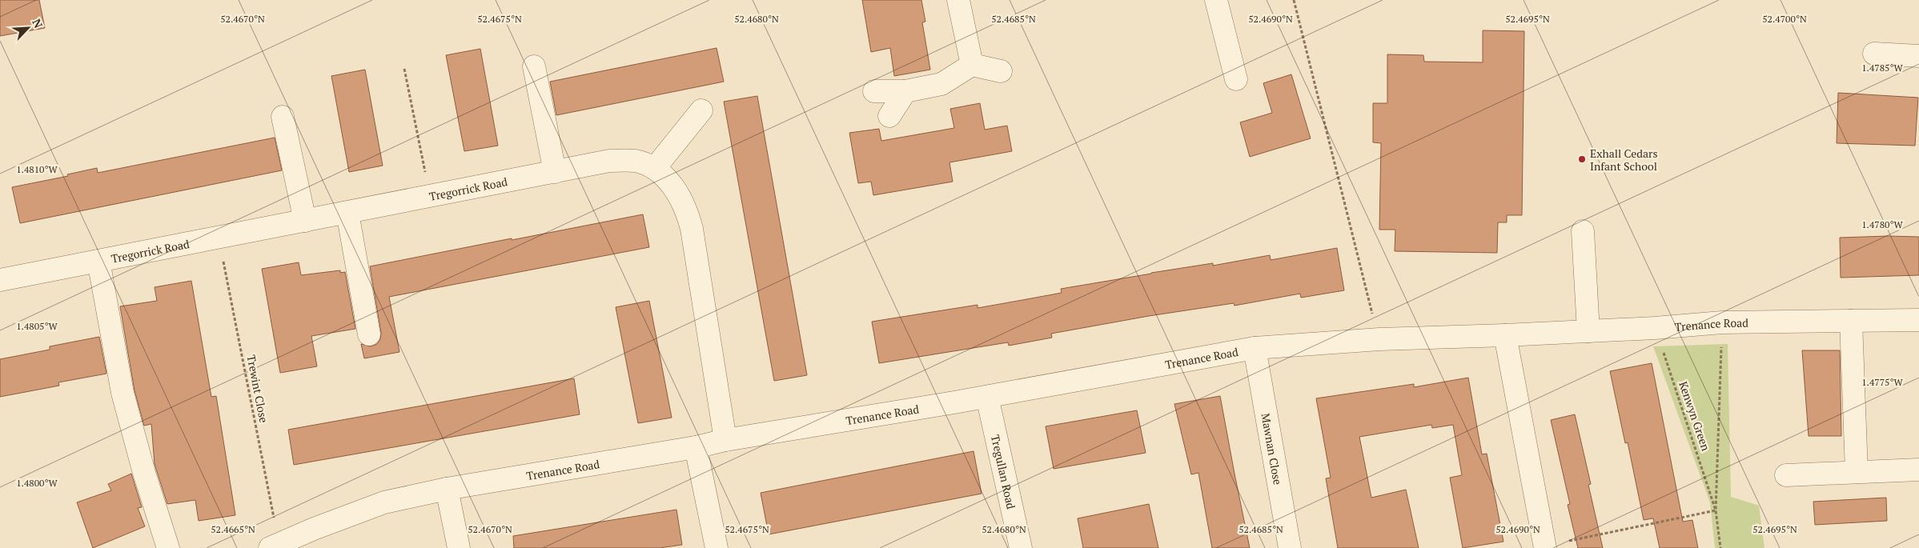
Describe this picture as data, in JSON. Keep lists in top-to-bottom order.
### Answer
{
  "streets": {
    "street": [
      "Tregorrick Road",
      "Trenance Road",
      "Mawnan Close",
      "Tregullan Road"
    ],
    "path": ["Trewint Close", "Kenwyn Green"]
  },
  "crossings": [
    ["Tregorrick Road", "Trenance Road"],
    ["Tregorrick Road", "Trewint Close"],
    ["Trenance Road", "Trewint Close"],
    ["Trenance Road", "Kenwyn Green"],
    ["Trenance Road", "Mawnan Close"],
    ["Trenance Road", "Tregullan Road"]
  ],
  "places": ["Exhall Cedars Infant School"],
  "north": "top right",
  "coordinates": [
    "52.4670°N",
    "52.4675°N",
    "52.4680°N",
    "52.4685°N",
    "52.4690°N",
    "52.4695°N",
    "52.4700°N",
    "1.4785°W",
    "1.4810°W",
    "1.4780°W",
    "1.4805°W",
    "1.4775°W",
    "1.4800°W",
    "52.4665°N"
  ]
}
